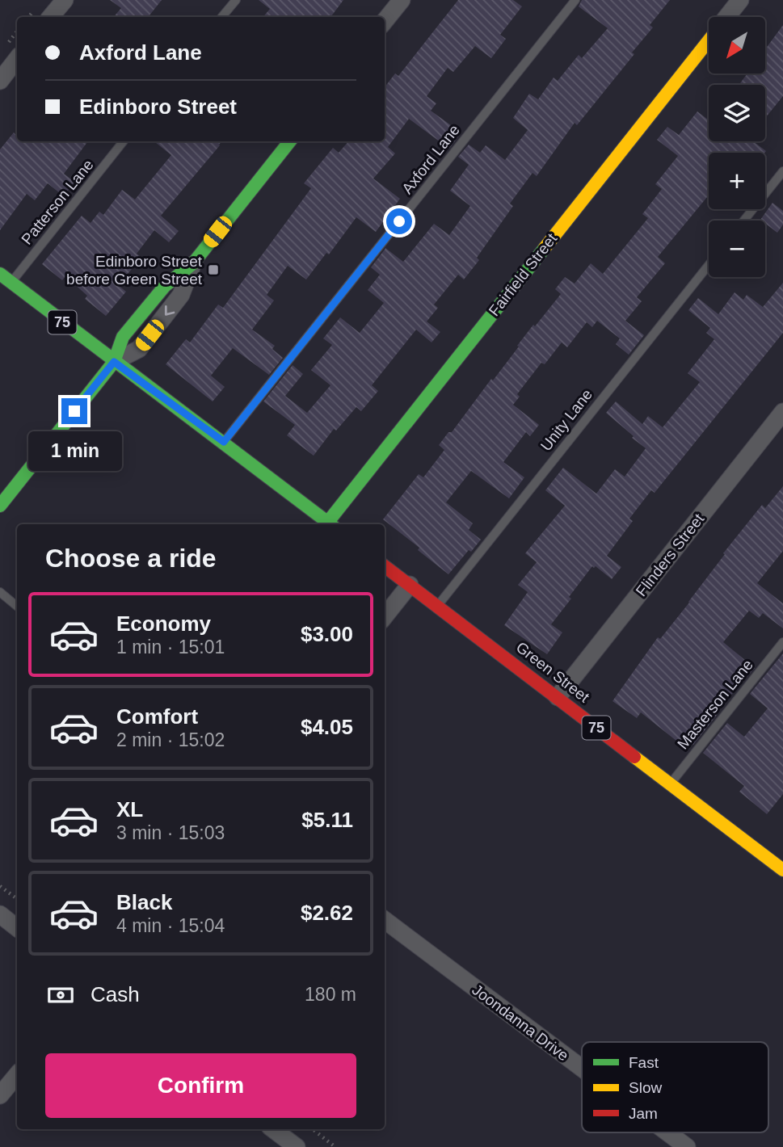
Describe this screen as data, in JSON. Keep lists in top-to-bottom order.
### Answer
{
  "streets": {
    "street": [
      "Fairfield Street",
      "75",
      "Flinders Street",
      "Green Street",
      "Joondanna Drive"
    ],
    "lane": [
      "Axford Lane",
      "Patterson Lane",
      "Unity Lane",
      "Masterson Lane"
    ]
  },
  "crossings": [
    ["Axford Lane", "75"],
    ["Patterson Lane", "75"],
    ["Unity Lane", "Green Street"],
    ["Flinders Street", "Green Street"],
    ["Green Street", "Masterson Lane"]
  ],
  "places": {
    "transit": ["Edinboro Street before Green Street"]
  },
  "legend": ["Fast", "Slow", "Jam"],
  "north": "bottom left",
  "page": {
    "map_buttons": ["+", "−"],
    "banner": ["Axford Lane", "Edinboro Street"],
    "bubble": "1 min",
    "heading": "Choose a ride",
    "list": [
      {
        "name": "Economy",
        "note": "1 min · 15:01",
        "value": "$3.00"
      },
      {
        "name": "Comfort",
        "note": "2 min · 15:02",
        "value": "$4.05"
      },
      {
        "name": "XL",
        "note": "3 min · 15:03",
        "value": "$5.11"
      },
      {
        "name": "Black",
        "note": "4 min · 15:04",
        "value": "$2.62"
      }
    ],
    "pay": ["Cash", "180 m"],
    "buttons": "Confirm"
  }
}
